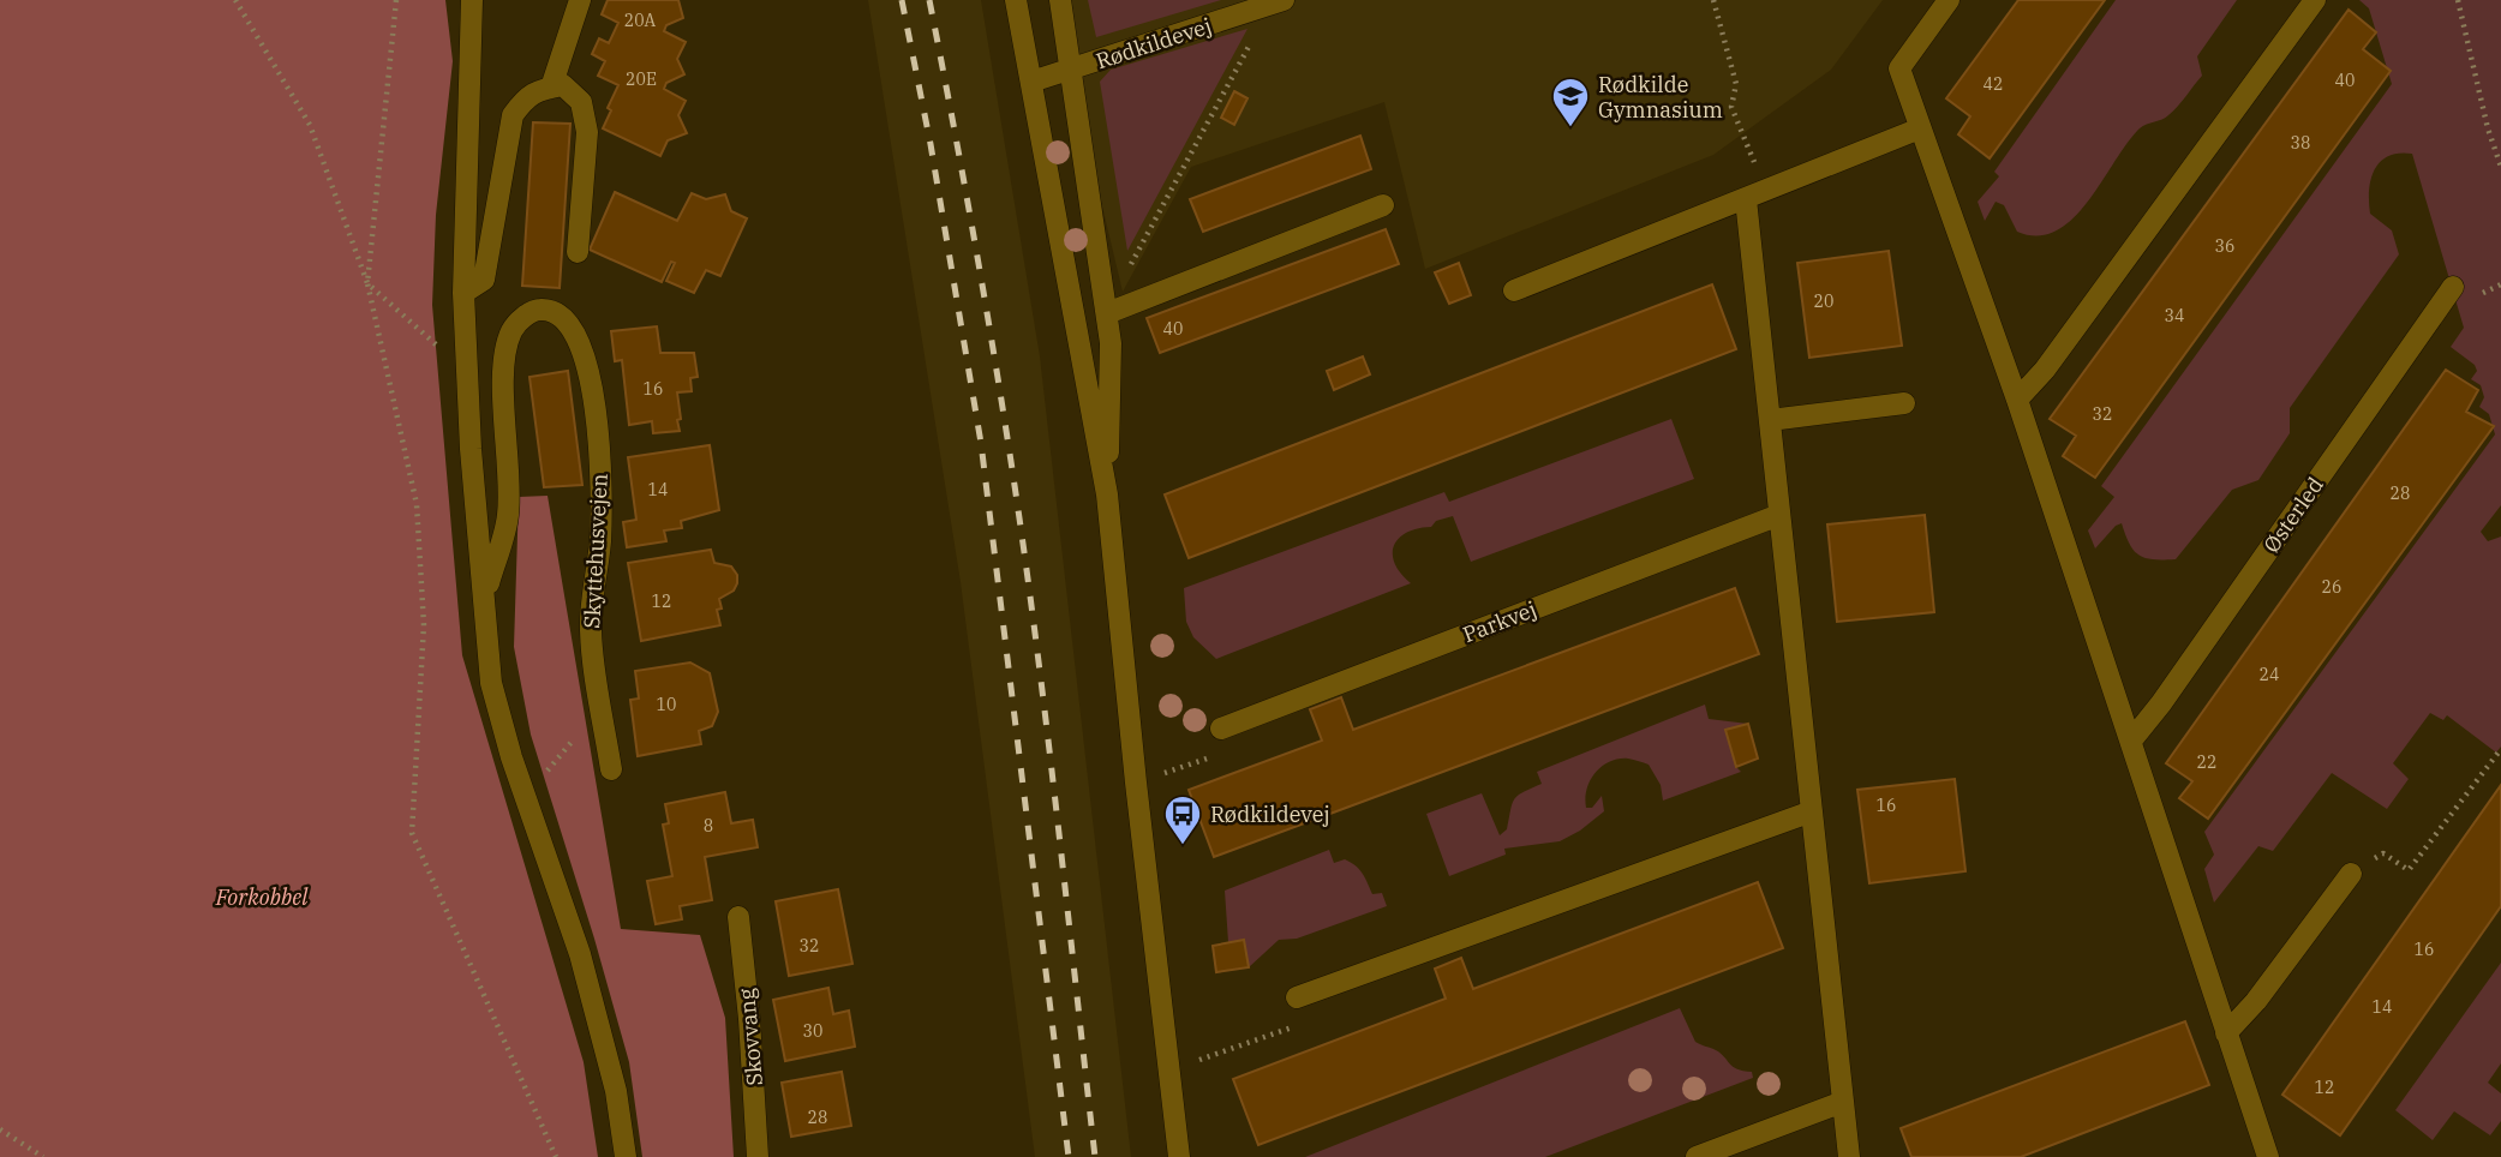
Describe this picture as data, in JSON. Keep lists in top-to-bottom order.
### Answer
{
  "streets": {
    "street": [
      "Rødkildevej",
      "Østerled",
      "Skyttehusvejen",
      "Parkvej",
      "Skovvang"
    ]
  },
  "parks": ["Forkobbel"],
  "places": {
    "school or university": ["Rødkilde Gymnasium"],
    "bus stop": ["Rødkildevej"]
  },
  "house_numbers": [
    "20A",
    "20E",
    "40",
    "42",
    "38",
    "36",
    "20",
    "34",
    "40",
    "16",
    "32",
    "14",
    "28",
    "26",
    "12",
    "24",
    "10",
    "22",
    "16",
    "8",
    "32",
    "16",
    "14",
    "30",
    "12",
    "28"
  ]
}
